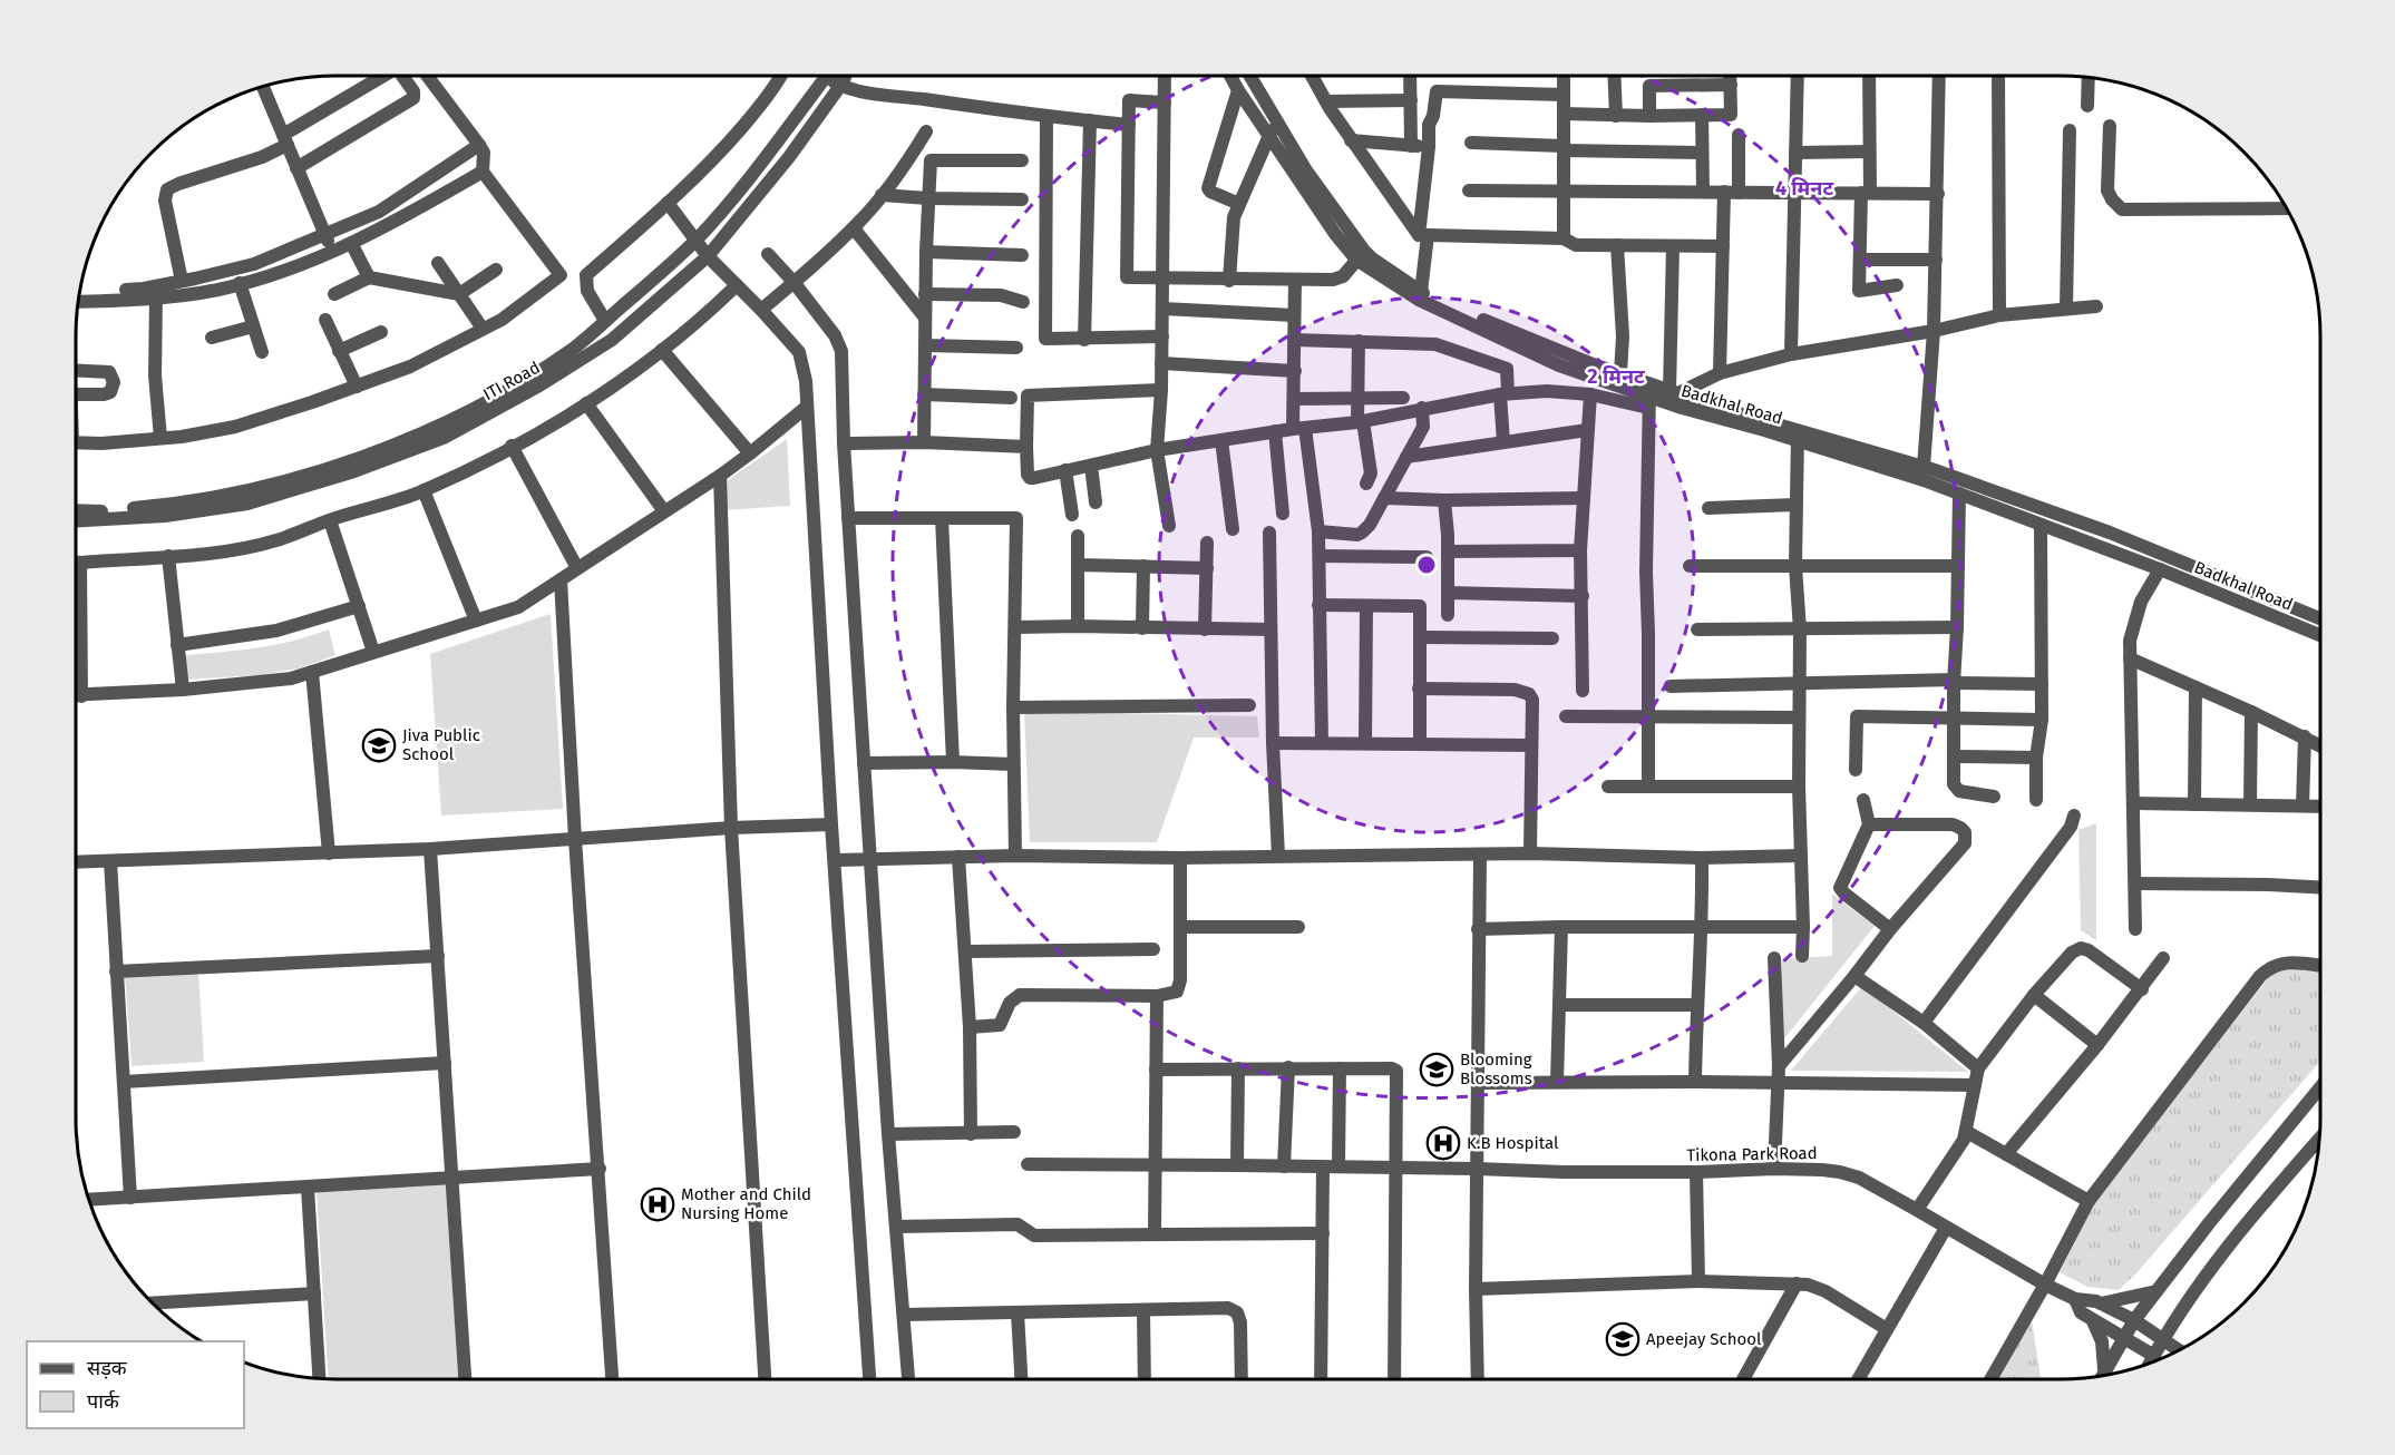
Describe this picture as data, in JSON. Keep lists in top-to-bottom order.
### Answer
{
  "streets": {
    "street": ["ITI Road", "Badkhal Road", "Tikona Park Road"]
  },
  "places": {
    "school or university": ["Jiva Public School", "Blooming Blossoms", "Apeejay School"],
    "hospital": ["K.B Hospital", "Mother and Child Nursing Home"]
  },
  "legend": ["सड़क", "पार्क"],
  "rings": ["4 मिनट", "2 मिनट"]
}
